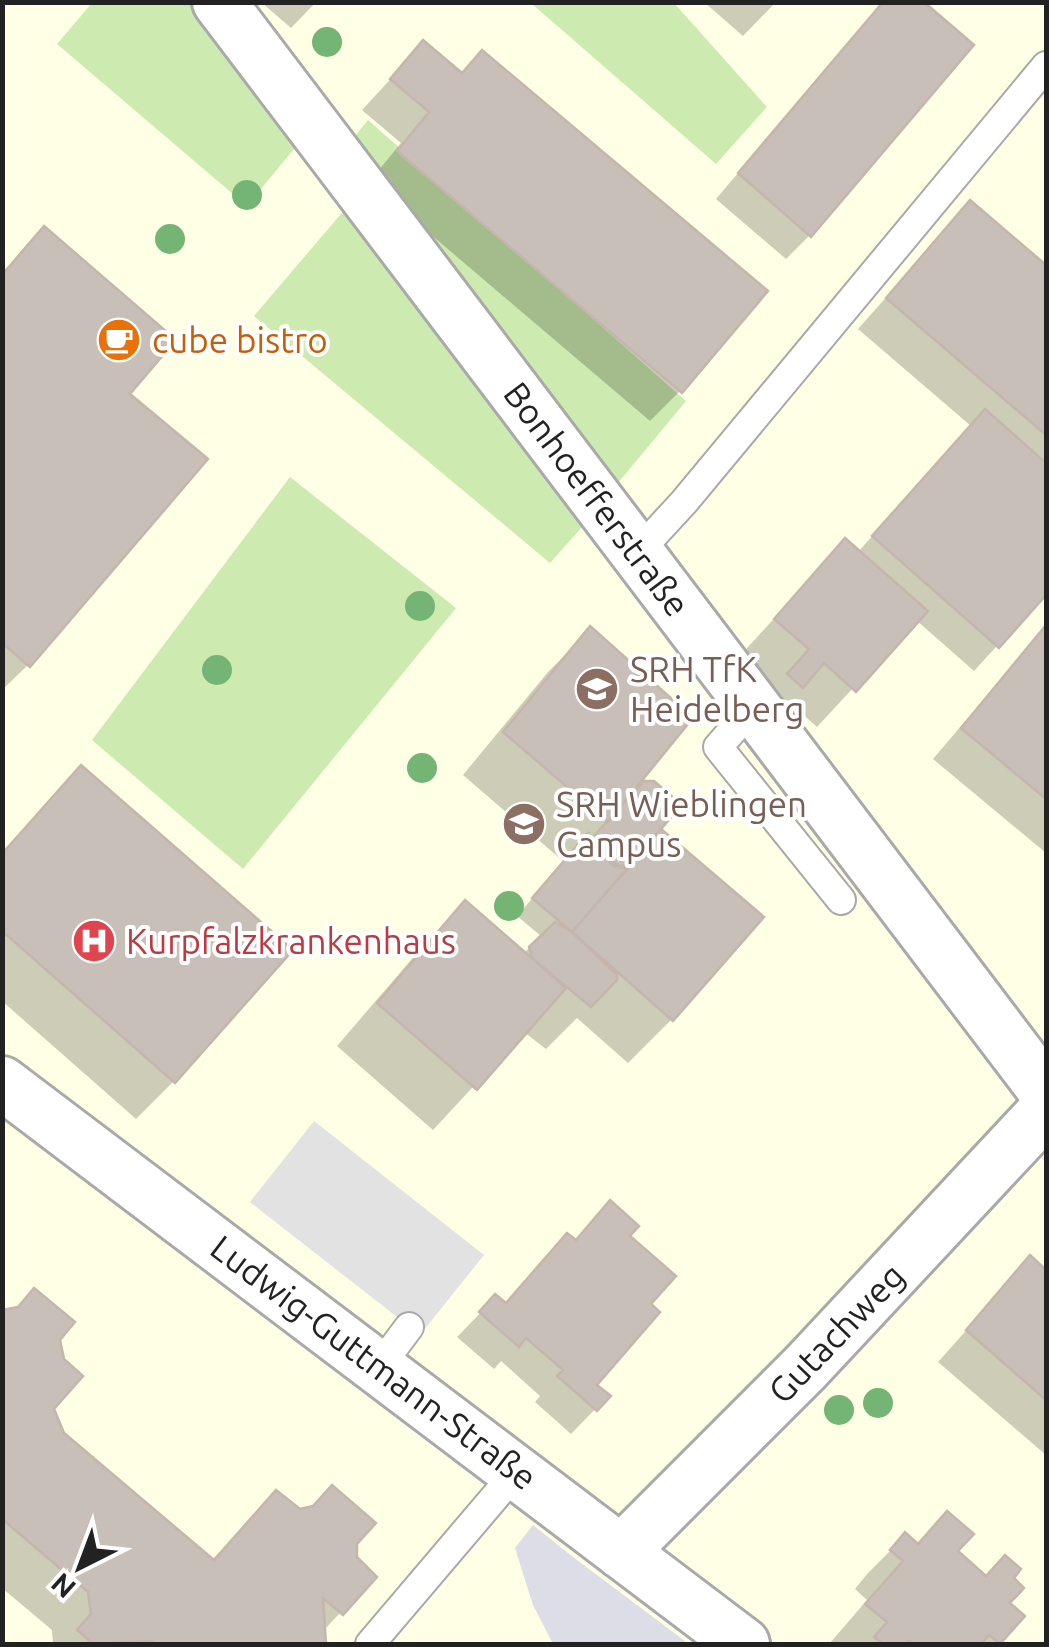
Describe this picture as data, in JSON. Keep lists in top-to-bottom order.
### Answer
{
  "streets": {
    "street": ["Bonhoefferstraße", "Gutachweg", "Ludwig-Guttmann-Straße"]
  },
  "crossings": [
    ["Gutachweg", "Ludwig-Guttmann-Straße"]
  ],
  "places": {
    "cafe": ["cube bistro"],
    "school or university": ["SRH TfK Heidelberg", "SRH Wieblingen Campus"],
    "hospital": ["Kurpfalzkrankenhaus"]
  },
  "north": "bottom left"
}
